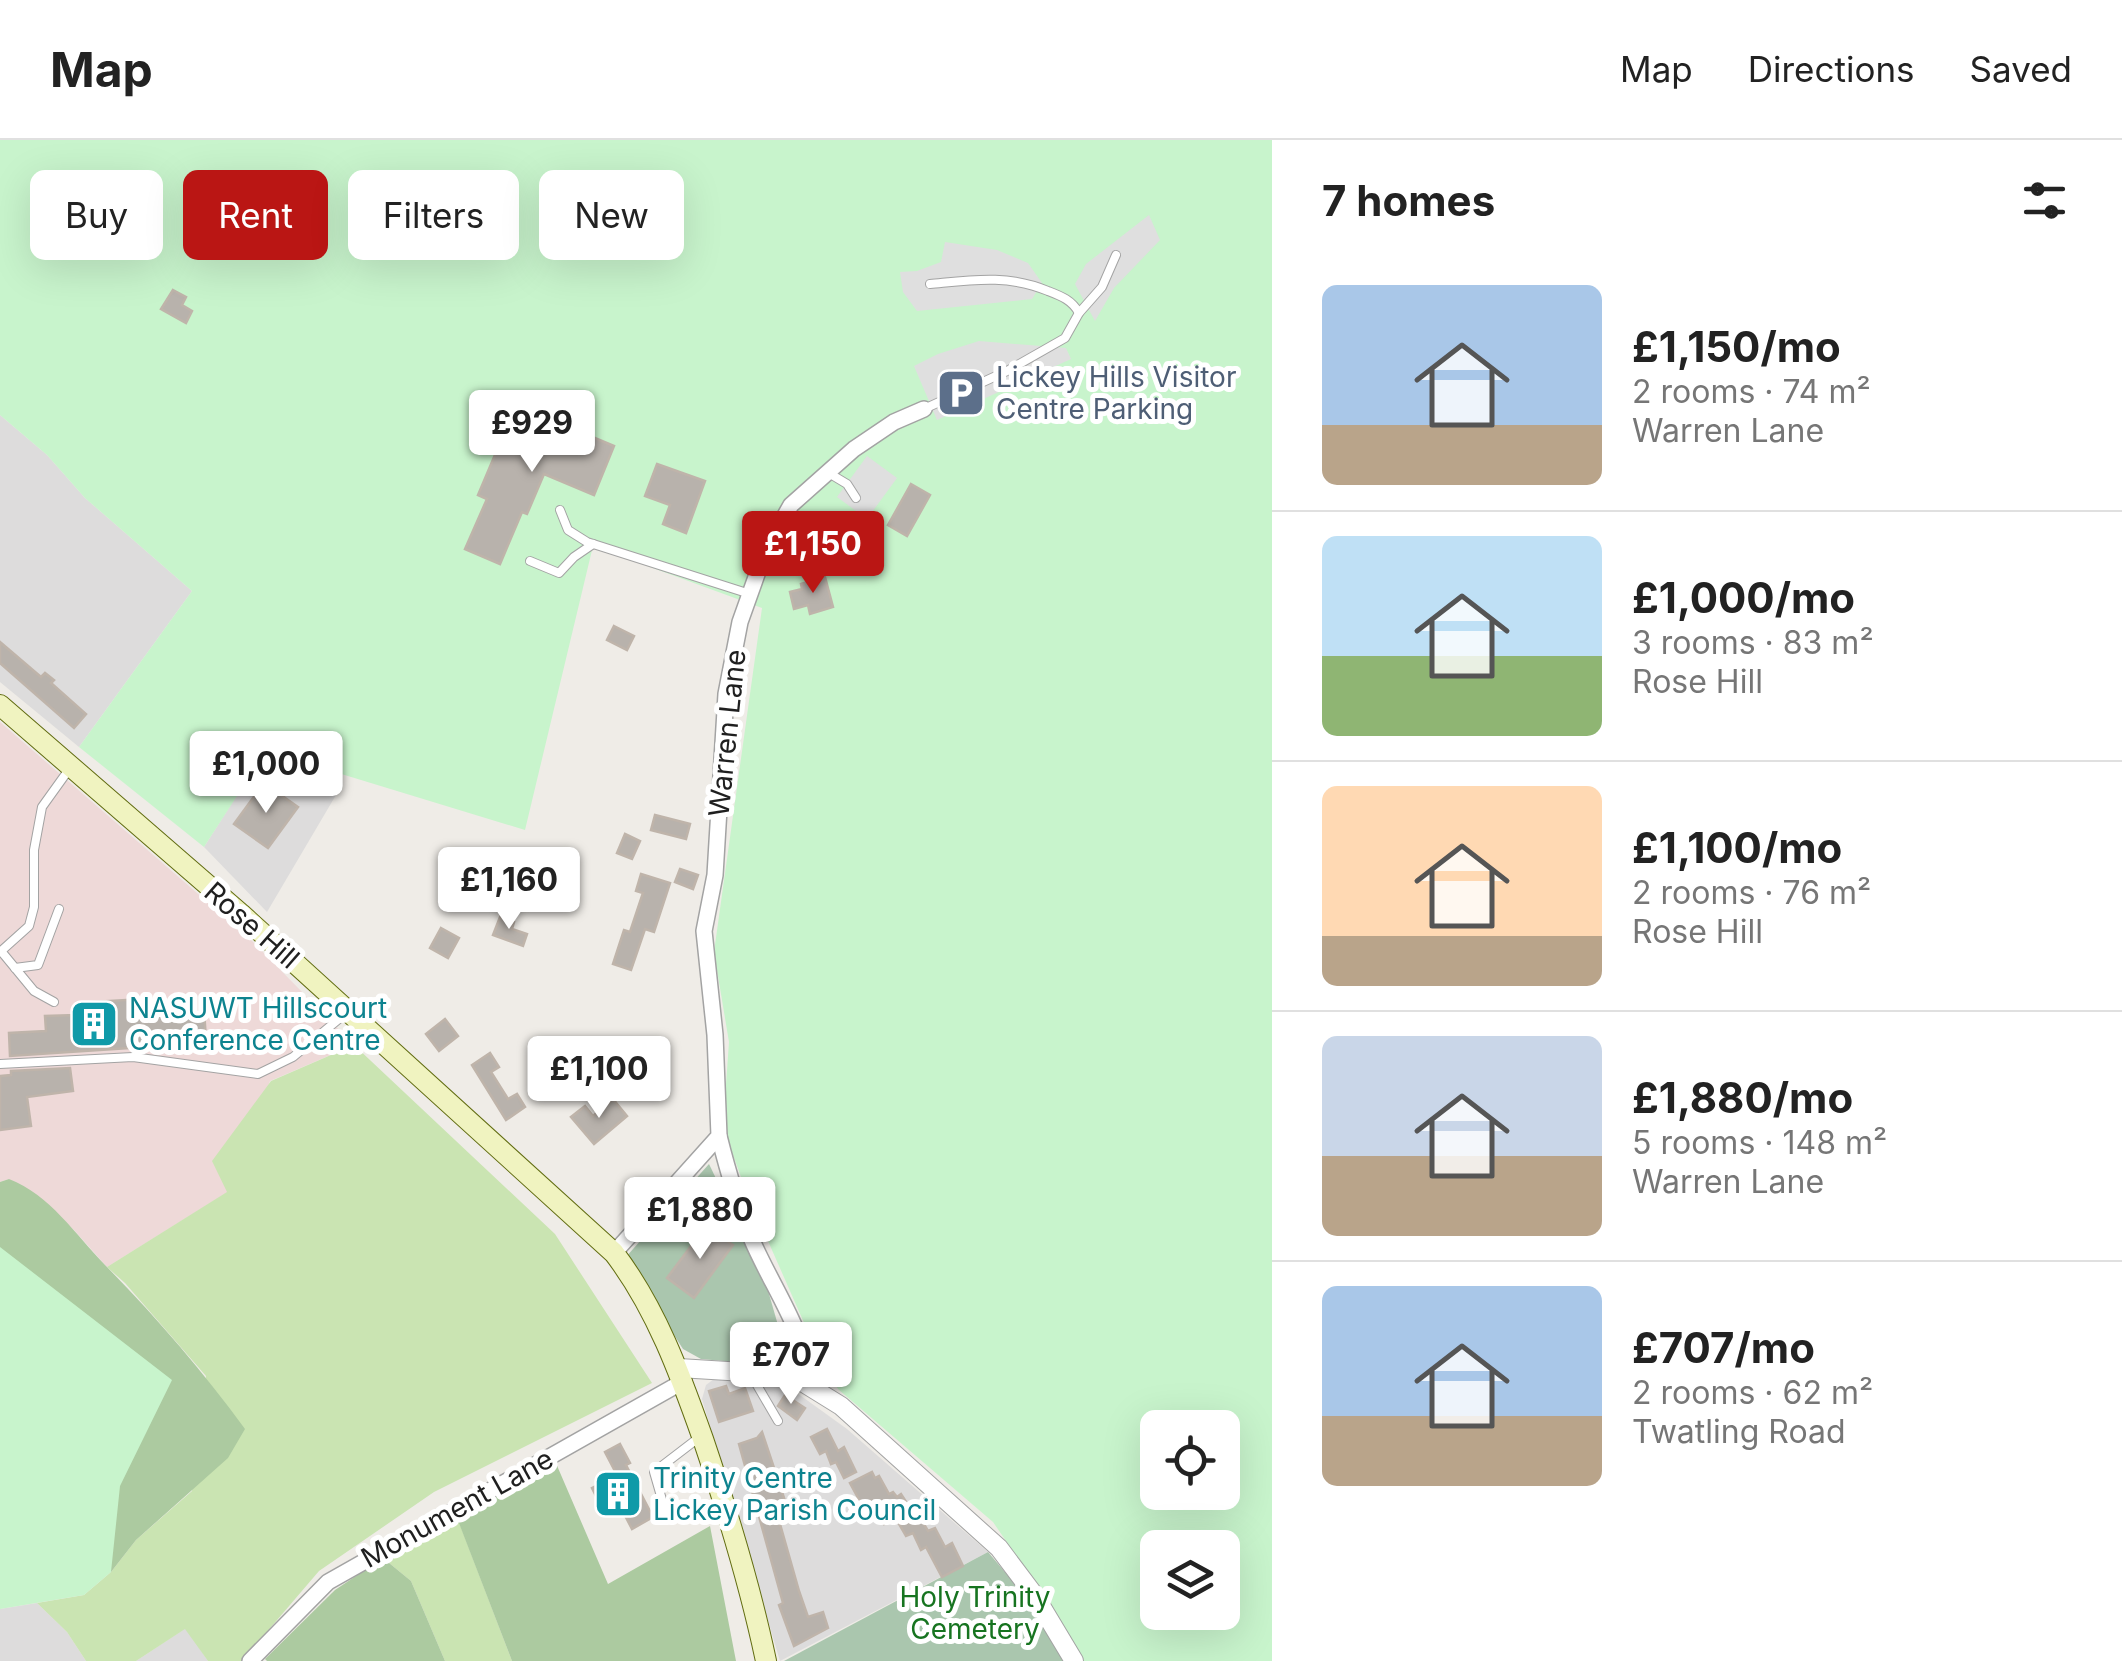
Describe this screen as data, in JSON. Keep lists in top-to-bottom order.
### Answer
{
  "streets": {
    "main road": ["Rose Hill"],
    "street": ["Warren Lane", "Monument Lane"]
  },
  "crossings": [
    ["Rose Hill", "Monument Lane"]
  ],
  "parks": ["Holy Trinity Cemetery"],
  "places": {
    "parking": ["Lickey Hills Visitor Centre Parking"],
    "building": ["NASUWT Hillscourt Conference Centre", "Trinity Centre Lickey Parish Council"]
  },
  "page": {
    "header": "Map",
    "nav": ["Map", "Directions", "Saved"],
    "heading": "7 homes",
    "chip": [
      "Buy",
      "Rent",
      "Filters",
      "New"
    ],
    "list": [
      {
        "name": "£1,150/mo",
        "note": "2 rooms · 74 m² · Warren Lane"
      },
      {
        "name": "£1,000/mo",
        "note": "3 rooms · 83 m² · Rose Hill"
      },
      {
        "name": "£1,100/mo",
        "note": "2 rooms · 76 m² · Rose Hill"
      },
      {
        "name": "£1,880/mo",
        "note": "5 rooms · 148 m² · Warren Lane"
      },
      {
        "name": "£707/mo",
        "note": "2 rooms · 62 m² · Twatling Road"
      }
    ],
    "price": [
      "£929",
      "£1,150",
      "£1,000",
      "£1,160",
      "£1,100",
      "£1,880",
      "£707"
    ]
  }
}
